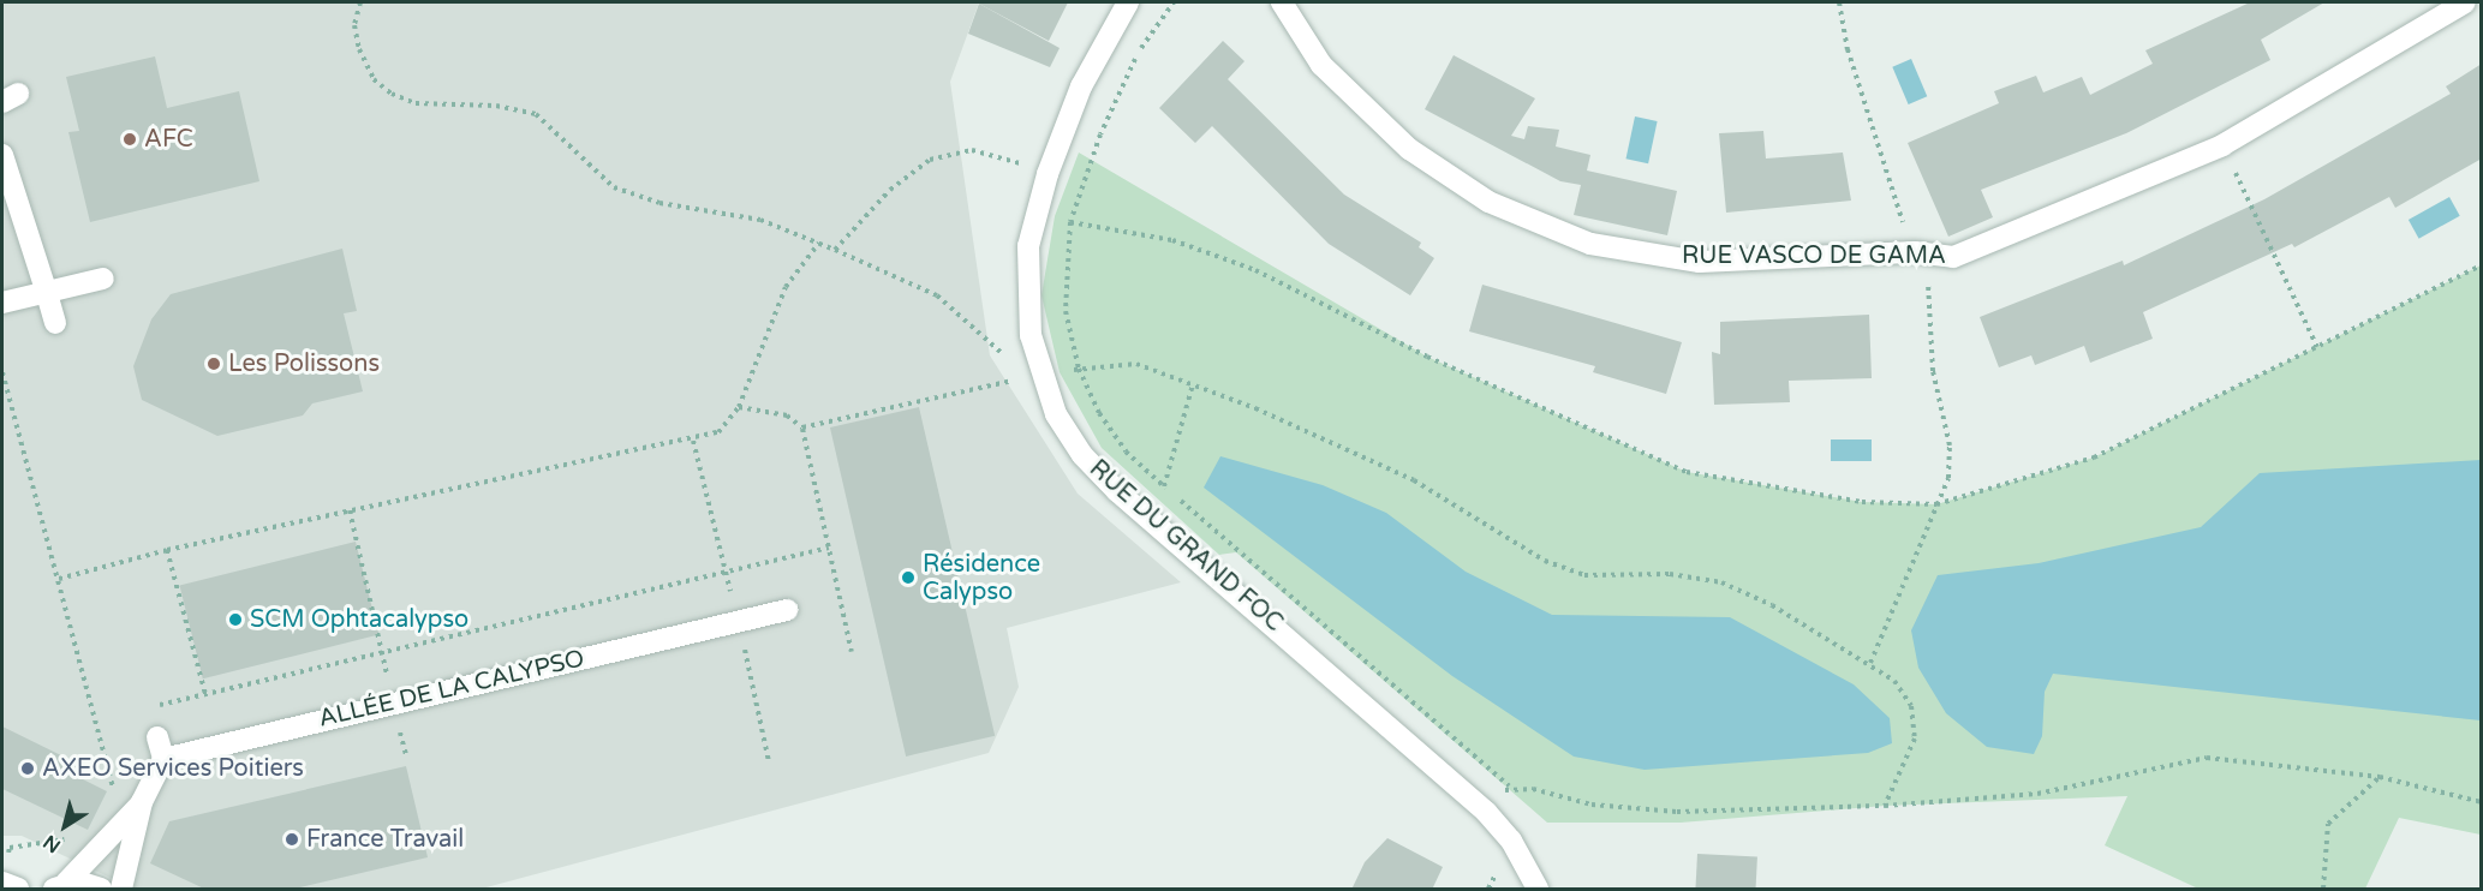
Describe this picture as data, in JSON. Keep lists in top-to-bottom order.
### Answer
{
  "streets": {
    "street": ["RUE VASCO DE GAMA", "RUE DU GRAND FOC", "ALLÉE DE LA CALYPSO"]
  },
  "places": [
    "AFC",
    "Les Polissons",
    "Résidence Calypso",
    "SCM Ophtacalypso",
    "AXEO Services Poitiers",
    "France Travail"
  ],
  "north": "bottom left"
}
